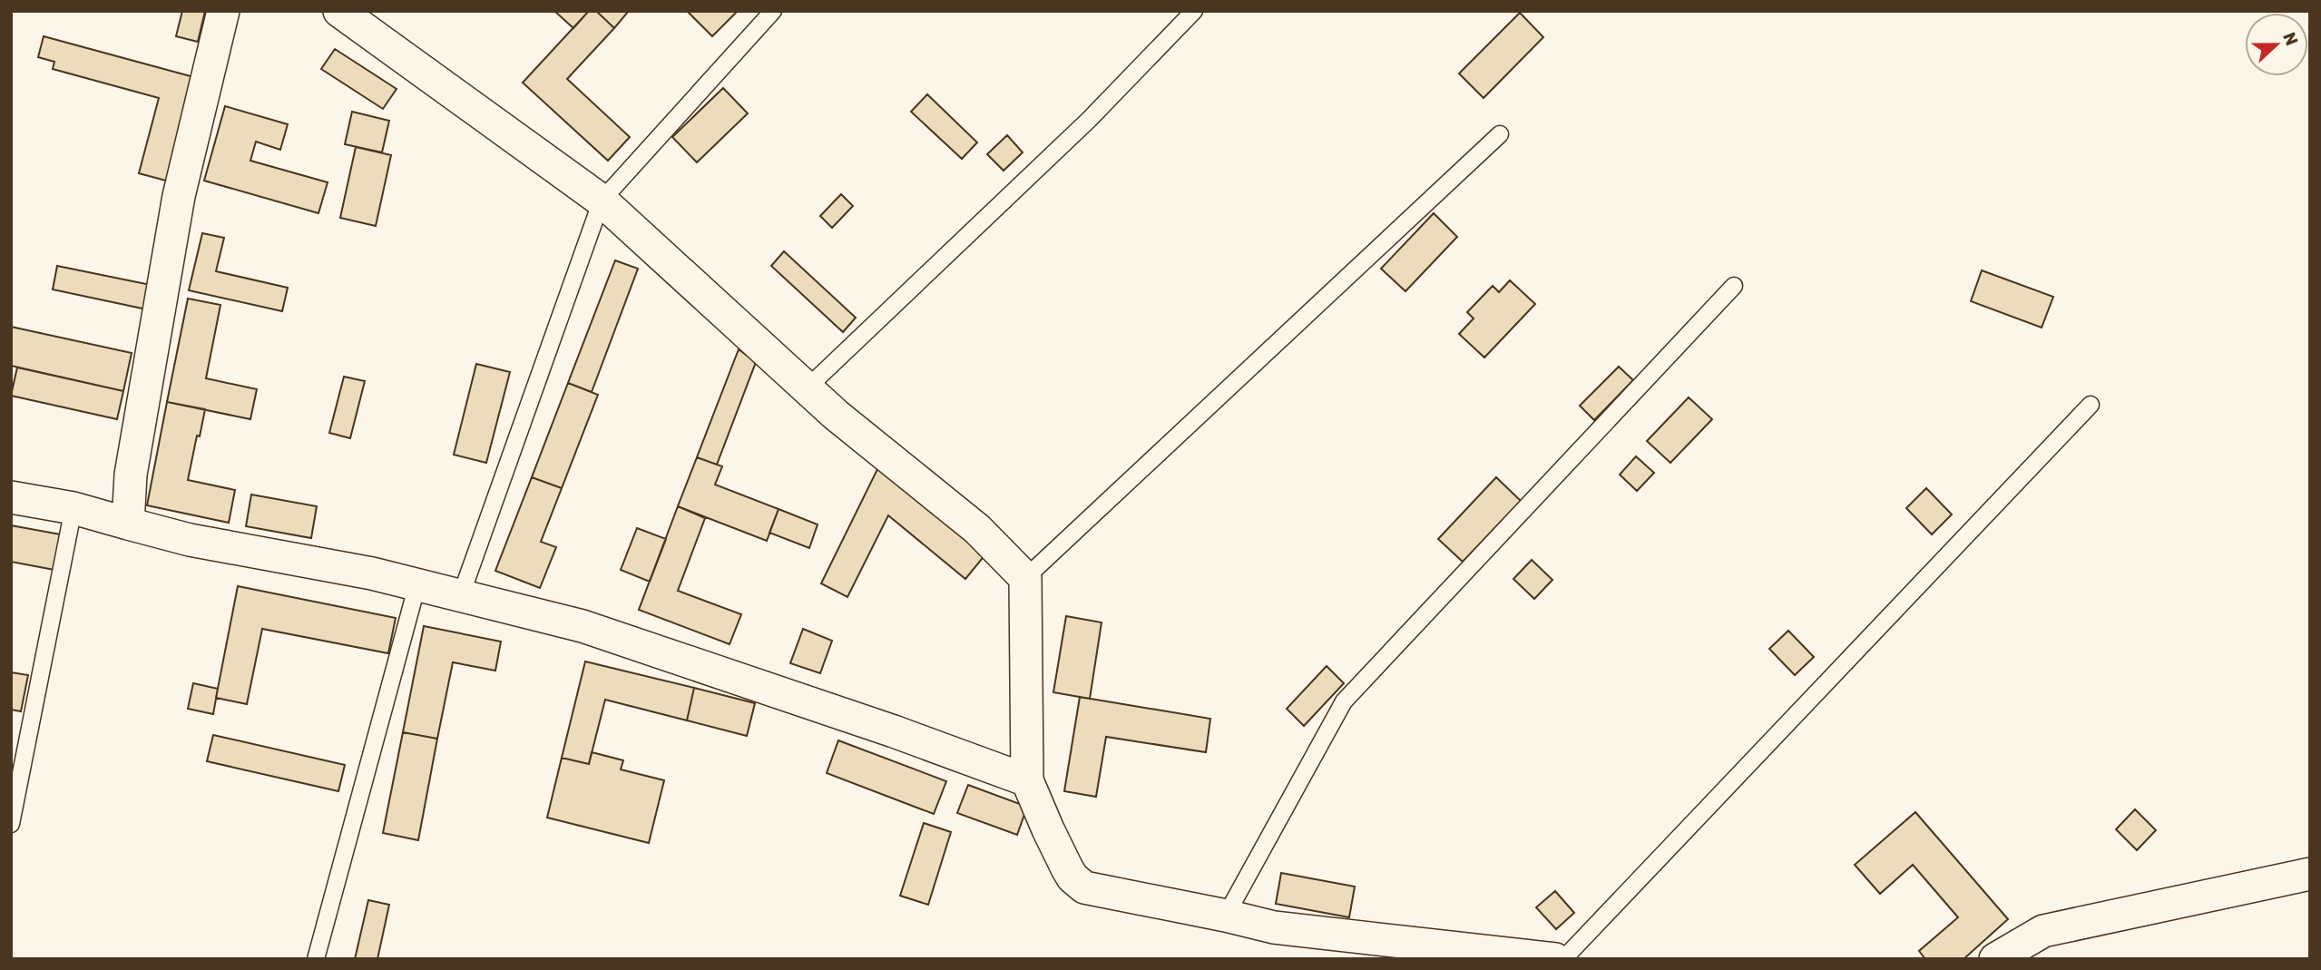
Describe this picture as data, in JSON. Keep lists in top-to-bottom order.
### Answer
{
  "north": "right"
}
